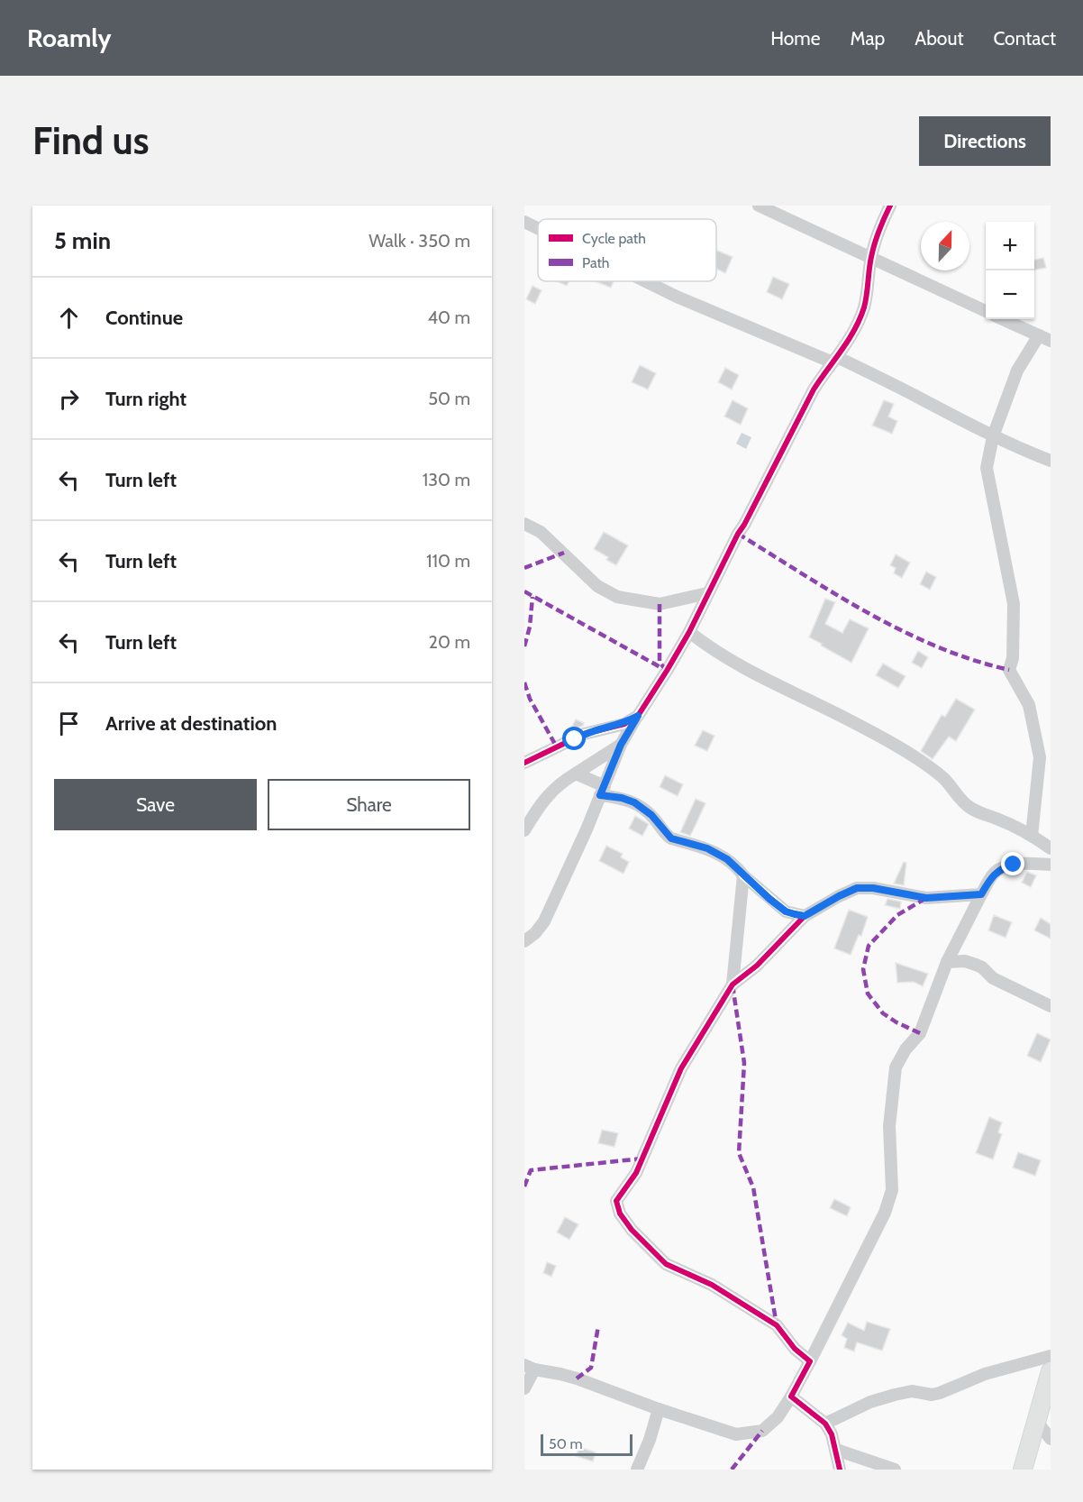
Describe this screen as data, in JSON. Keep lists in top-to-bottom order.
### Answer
{
  "legend": ["Cycle path", "Path"],
  "scale_bar": "50 m",
  "north": "top",
  "page": {
    "header": "Roamly",
    "nav": [
      "Home",
      "Map",
      "About",
      "Contact"
    ],
    "buttons": [
      "Directions",
      ["Save", "Share"]
    ],
    "title": "Find us",
    "heading": ["5 min", "Walk · 350 m"],
    "map_buttons": ["+", "−"],
    "list": [
      ["Continue", "40 m"],
      ["Turn right", "50 m"],
      ["Turn left", "130 m"],
      ["Turn left", "110 m"],
      ["Turn left", "20 m"],
      "Arrive at destination"
    ],
    "scale": "50 m"
  }
}
